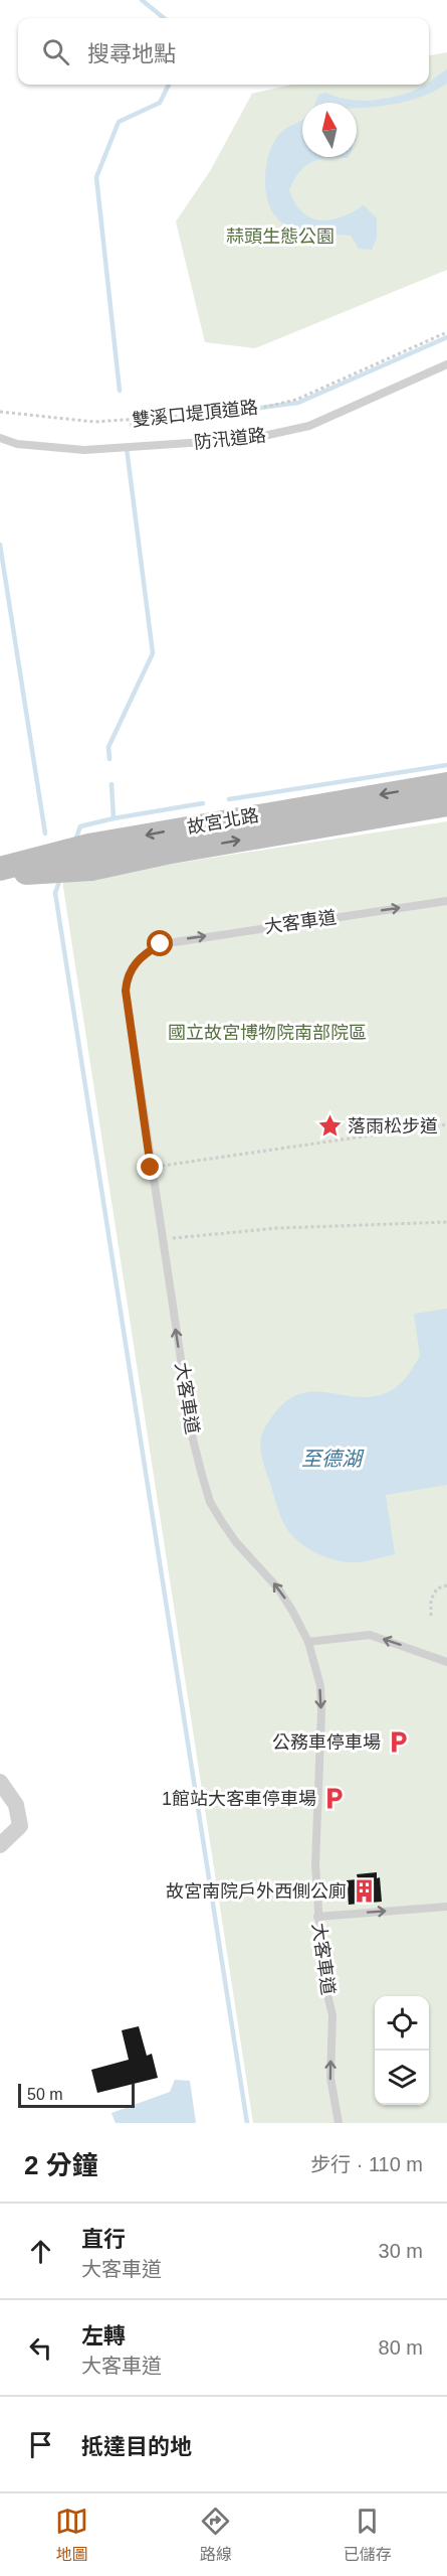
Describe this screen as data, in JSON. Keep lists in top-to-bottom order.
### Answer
{
  "streets": {
    "street": ["故宮北路"],
    "lane": ["防汛道路", "大客車道"],
    "path": ["雙溪口堤頂道路"]
  },
  "water": ["至德湖"],
  "parks": ["蒜頭生態公園", "國立故宮博物院南部院區"],
  "places": {
    "place": ["落雨松步道"],
    "parking": ["公務車停車場", "1館站大客車停車場"],
    "building": ["故宮南院戶外西側公廁"]
  },
  "scale_bar": "50 m",
  "north": "top",
  "page": {
    "search": "搜尋地點",
    "scale": "50 m",
    "heading": ["2 分鐘", "步行 · 110 m"],
    "list": [
      ["直行", "大客車道", "30 m"],
      ["左轉", "大客車道", "80 m"],
      "抵達目的地"
    ],
    "nav": ["地圖", "路線", "已儲存"]
  }
}
